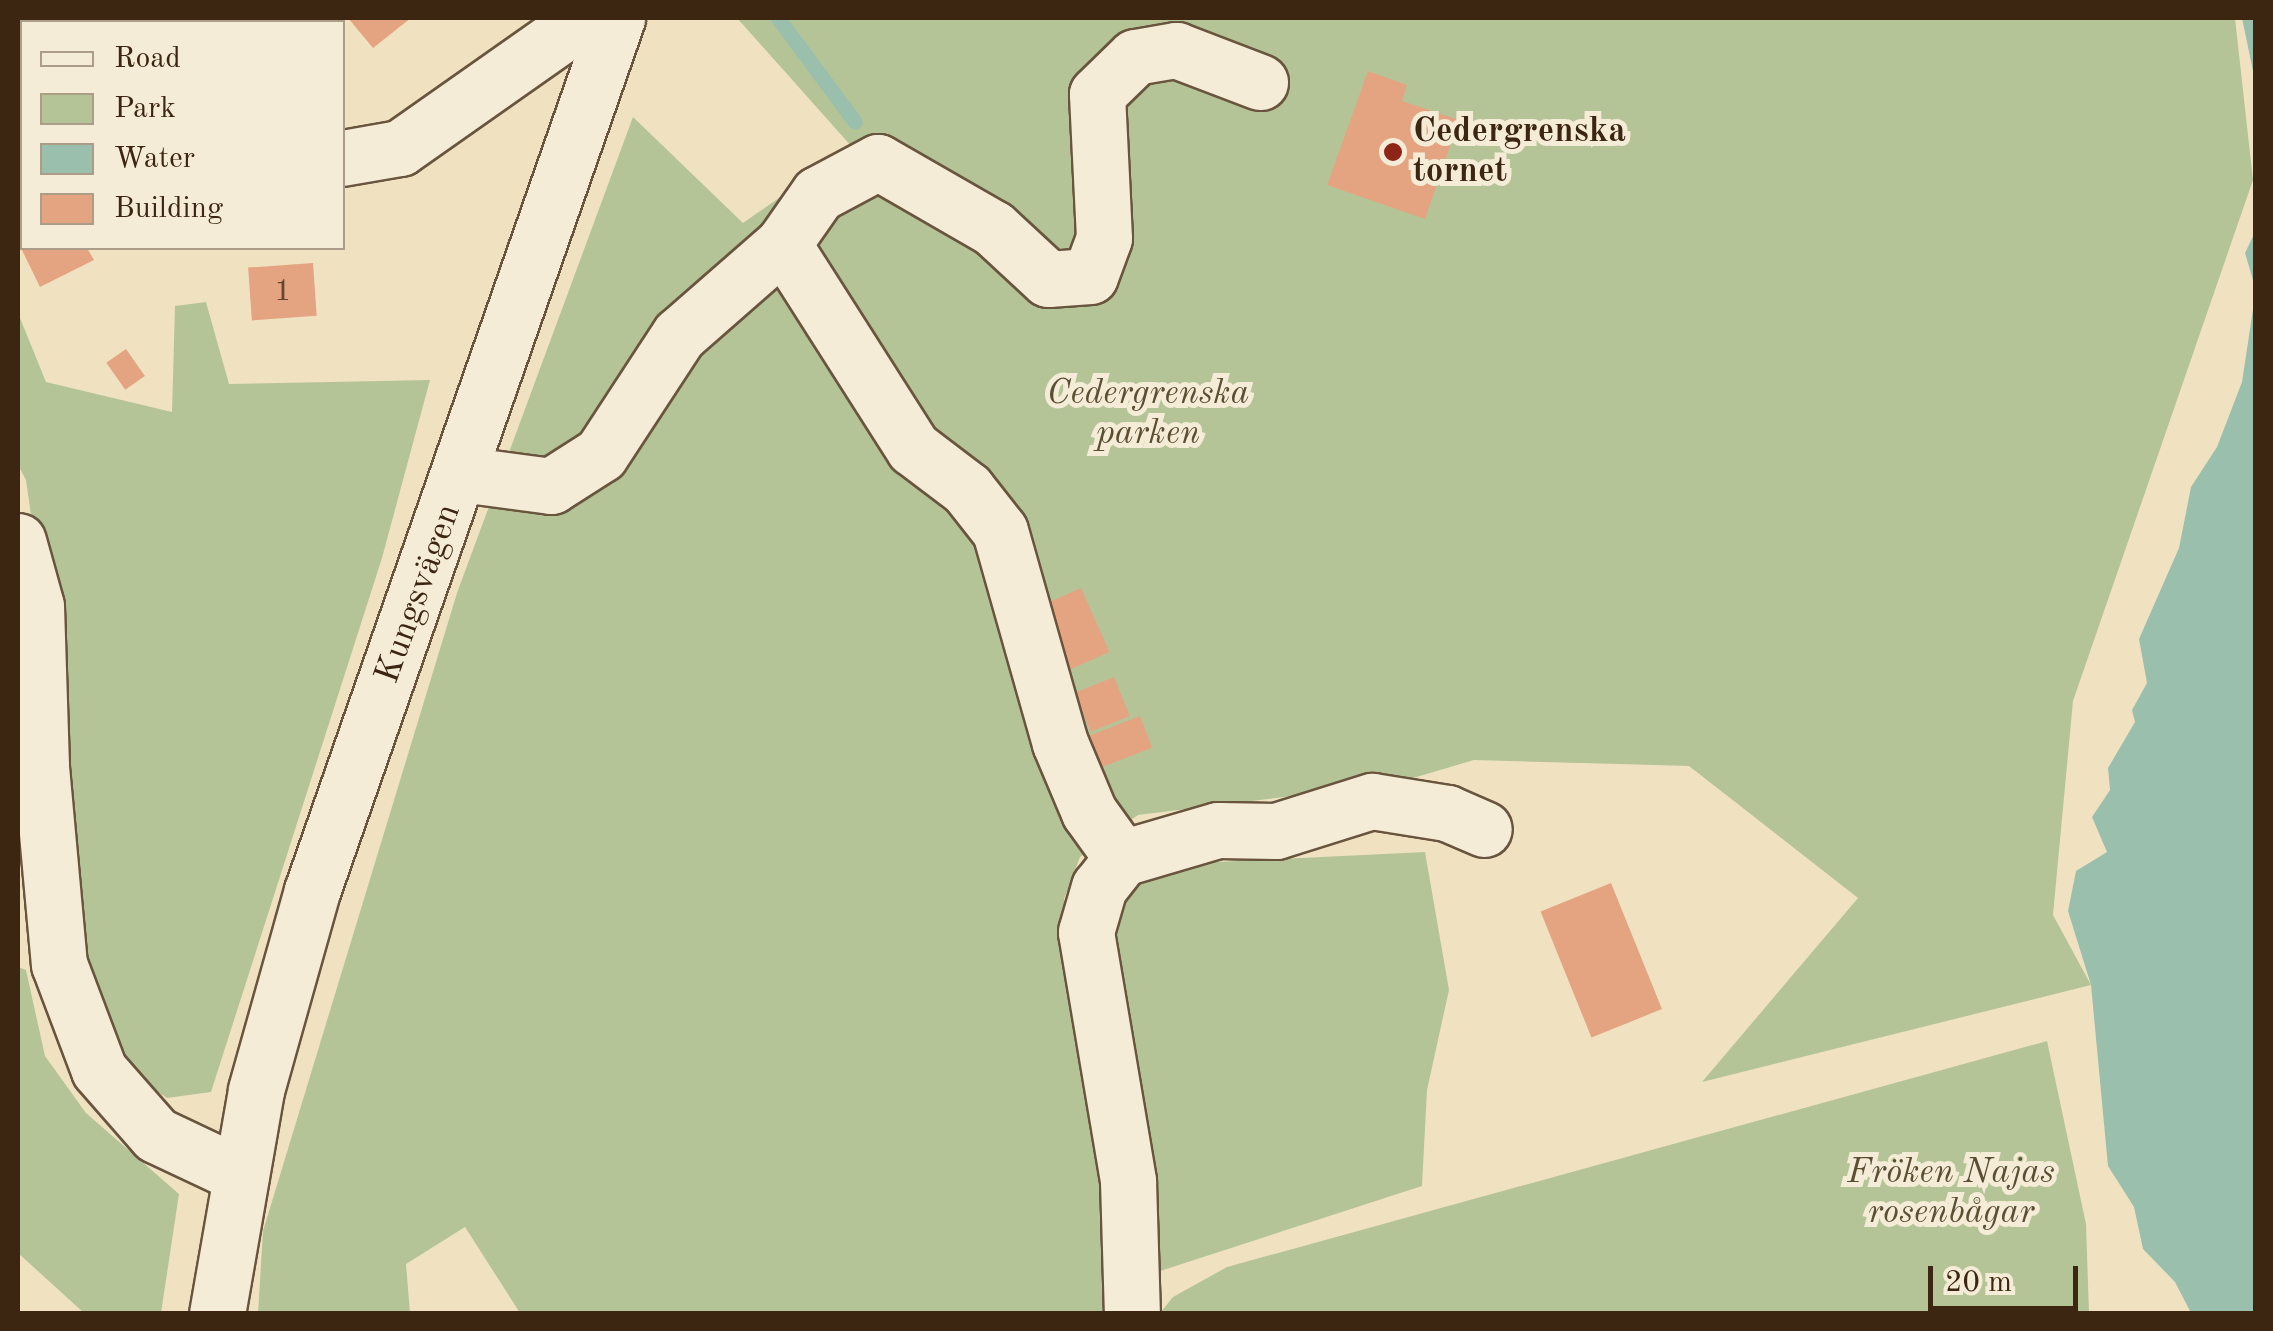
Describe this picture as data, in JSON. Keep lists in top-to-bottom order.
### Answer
{
  "streets": {
    "street": ["Kungsvägen"]
  },
  "parks": ["Cedergrenska parken", "Fröken Najas rosenbågar"],
  "places": ["Cedergrenska tornet"],
  "house_numbers": ["1"],
  "legend": [
    "Road",
    "Park",
    "Water",
    "Building"
  ],
  "scale_bar": "20 m"
}
